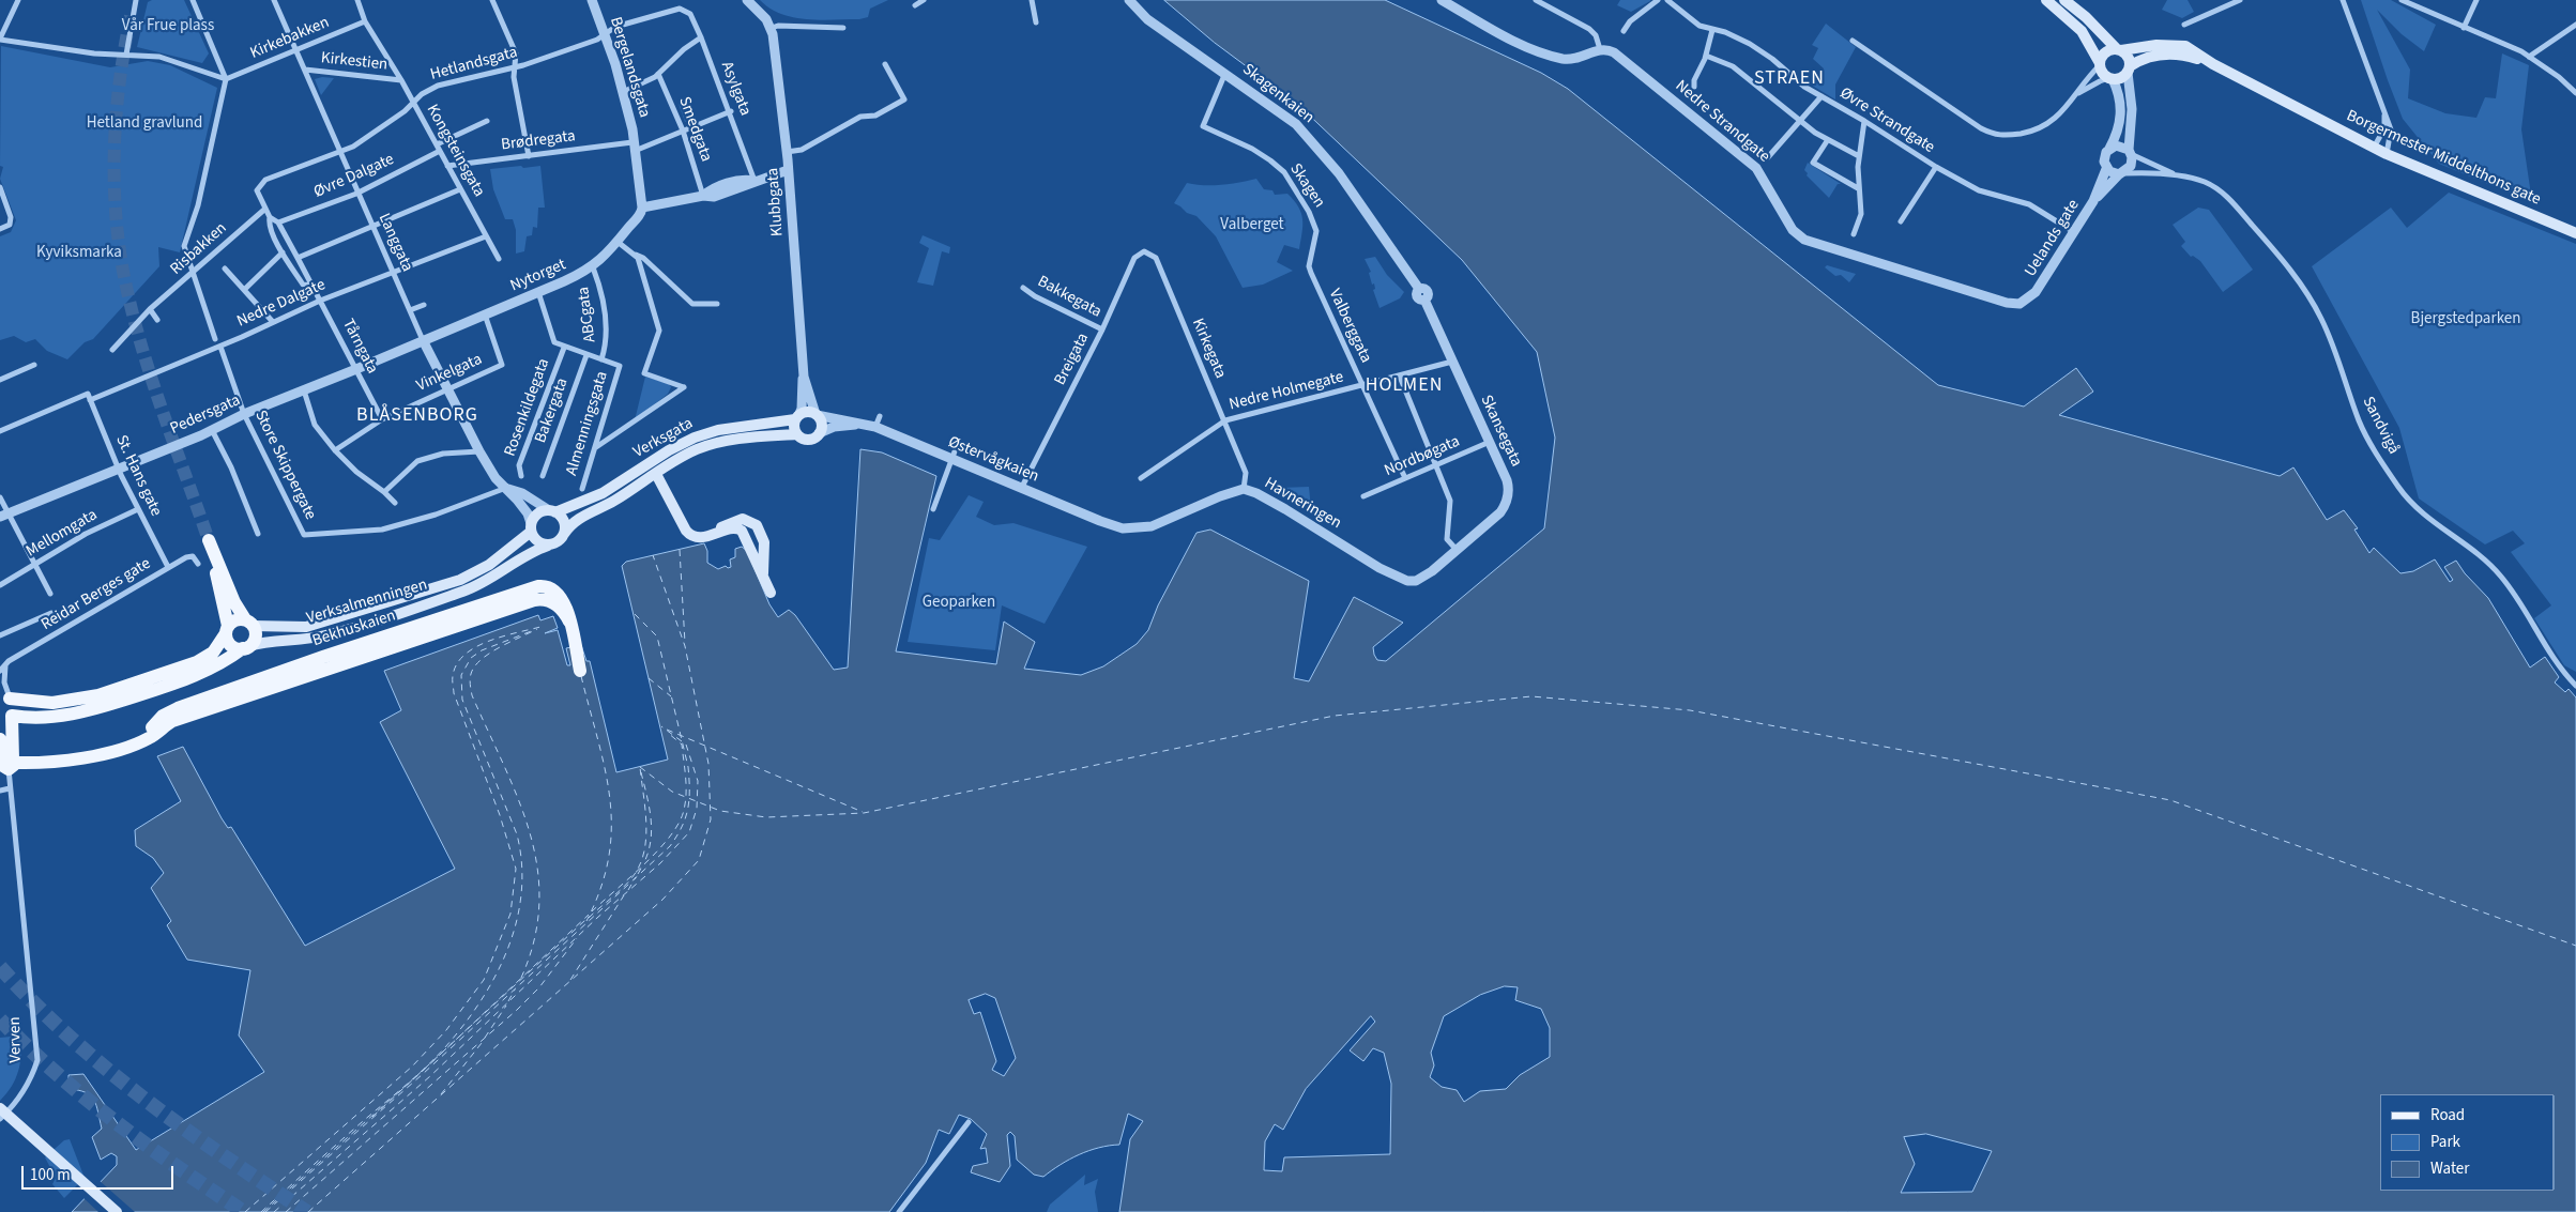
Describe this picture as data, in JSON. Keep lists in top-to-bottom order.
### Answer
{
  "streets": {
    "main road": [
      "Borgermester Middelthons gate",
      "Verksgata",
      "Verksalmenningen",
      "Bekhuskaien",
      "Verven"
    ],
    "street": [
      "Kirkebakken",
      "Kirkestien",
      "Hetlandsgata",
      "Bergelandsgata",
      "Asylgata",
      "Skagenkaien",
      "Øvre Strandgate",
      "Nedre Strandgate",
      "Smedgata",
      "Brødregata",
      "Kongsteinsgata",
      "Øvre Dalgate",
      "Skagen",
      "Klubbgata",
      "Uelands gate",
      "Langgata",
      "Risbakken",
      "Nytorget",
      "Bakkegata",
      "Nedre Dalgate",
      "ABCgata",
      "Valberggata",
      "Tårngata",
      "Kirkegata",
      "Breigata",
      "Vinkelgata",
      "Nedre Holmegate",
      "Rosenkildegata",
      "Bakergata",
      "Pedersgata",
      "Almenningsgata",
      "Sandvigå",
      "Skansegata",
      "Nordbøgata",
      "Østervågkaien",
      "Store Skippergate",
      "St. Hans gate",
      "Havneringen",
      "Mellomgata",
      "Reidar Berges gate"
    ]
  },
  "crossings": [
    ["Kirkebakken", "Kongsteinsgata"],
    ["Kirkebakken", "Langgata"],
    ["Kirkestien", "Kongsteinsgata"],
    ["Kirkestien", "Langgata"],
    ["Hetlandsgata", "Bergelandsgata"],
    ["Hetlandsgata", "Asylgata"],
    ["Hetlandsgata", "Kongsteinsgata"],
    ["Hetlandsgata", "Langgata"],
    ["Hetlandsgata", "Tårngata"],
    ["Bergelandsgata", "Brødregata"],
    ["Bergelandsgata", "Nytorget"],
    ["Asylgata", "Brødregata"],
    ["Skagenkaien", "Skagen"],
    ["Skagenkaien", "Skansegata"],
    ["Øvre Strandgate", "Uelands gate"],
    ["Nedre Strandgate", "Uelands gate"],
    ["Smedgata", "Brødregata"],
    ["Brødregata", "Kongsteinsgata"],
    ["Kongsteinsgata", "Øvre Dalgate"],
    ["Kongsteinsgata", "Nedre Dalgate"],
    ["Øvre Dalgate", "Langgata"],
    ["Øvre Dalgate", "Tårngata"],
    ["Skagen", "Valberggata"],
    ["Klubbgata", "Verksgata"],
    ["Klubbgata", "Østervågkaien"],
    ["Uelands gate", "Sandvigå"],
    ["Langgata", "Nytorget"],
    ["Langgata", "Nedre Dalgate"],
    ["Langgata", "Vinkelgata"],
    ["Langgata", "Pedersgata"],
    ["Langgata", "Verksgata"],
    ["Langgata", "Store Skippergate"],
    ["Langgata", "Verksalmenningen"],
    ["Risbakken", "Tårngata"],
    ["Nytorget", "ABCgata"],
    ["Nytorget", "Vinkelgata"],
    ["Nytorget", "Pedersgata"],
    ["Bakkegata", "Breigata"],
    ["Nedre Dalgate", "Tårngata"],
    ["Nedre Dalgate", "Store Skippergate"],
    ["Nedre Dalgate", "St. Hans gate"],
    ["ABCgata", "Rosenkildegata"],
    ["ABCgata", "Bakergata"],
    ["ABCgata", "Almenningsgata"],
    ["Valberggata", "Nedre Holmegate"],
    ["Valberggata", "Nordbøgata"],
    ["Tårngata", "Vinkelgata"],
    ["Tårngata", "Pedersgata"],
    ["Kirkegata", "Breigata"],
    ["Kirkegata", "Nedre Holmegate"],
    ["Kirkegata", "Havneringen"],
    ["Breigata", "Østervågkaien"],
    ["Nedre Holmegate", "Skansegata"],
    ["Pedersgata", "Store Skippergate"],
    ["Pedersgata", "St. Hans gate"],
    ["Skansegata", "Nordbøgata"],
    ["Skansegata", "Havneringen"],
    ["Verksgata", "Østervågkaien"],
    ["Verksgata", "Verksalmenningen"],
    ["Østervågkaien", "Havneringen"],
    ["St. Hans gate", "Mellomgata"],
    ["St. Hans gate", "Reidar Berges gate"],
    ["Verksalmenningen", "Verven"],
    ["Bekhuskaien", "Verven"]
  ],
  "districts": ["STRAEN", "HOLMEN", "BLÅSENBORG"],
  "parks": [
    "Vår Frue plass",
    "Hetland gravlund",
    "Valberget",
    "Kyviksmarka",
    "Bjergstedparken",
    "Geoparken"
  ],
  "legend": ["Road", "Park", "Water"],
  "scale_bar": "100 m"
}
